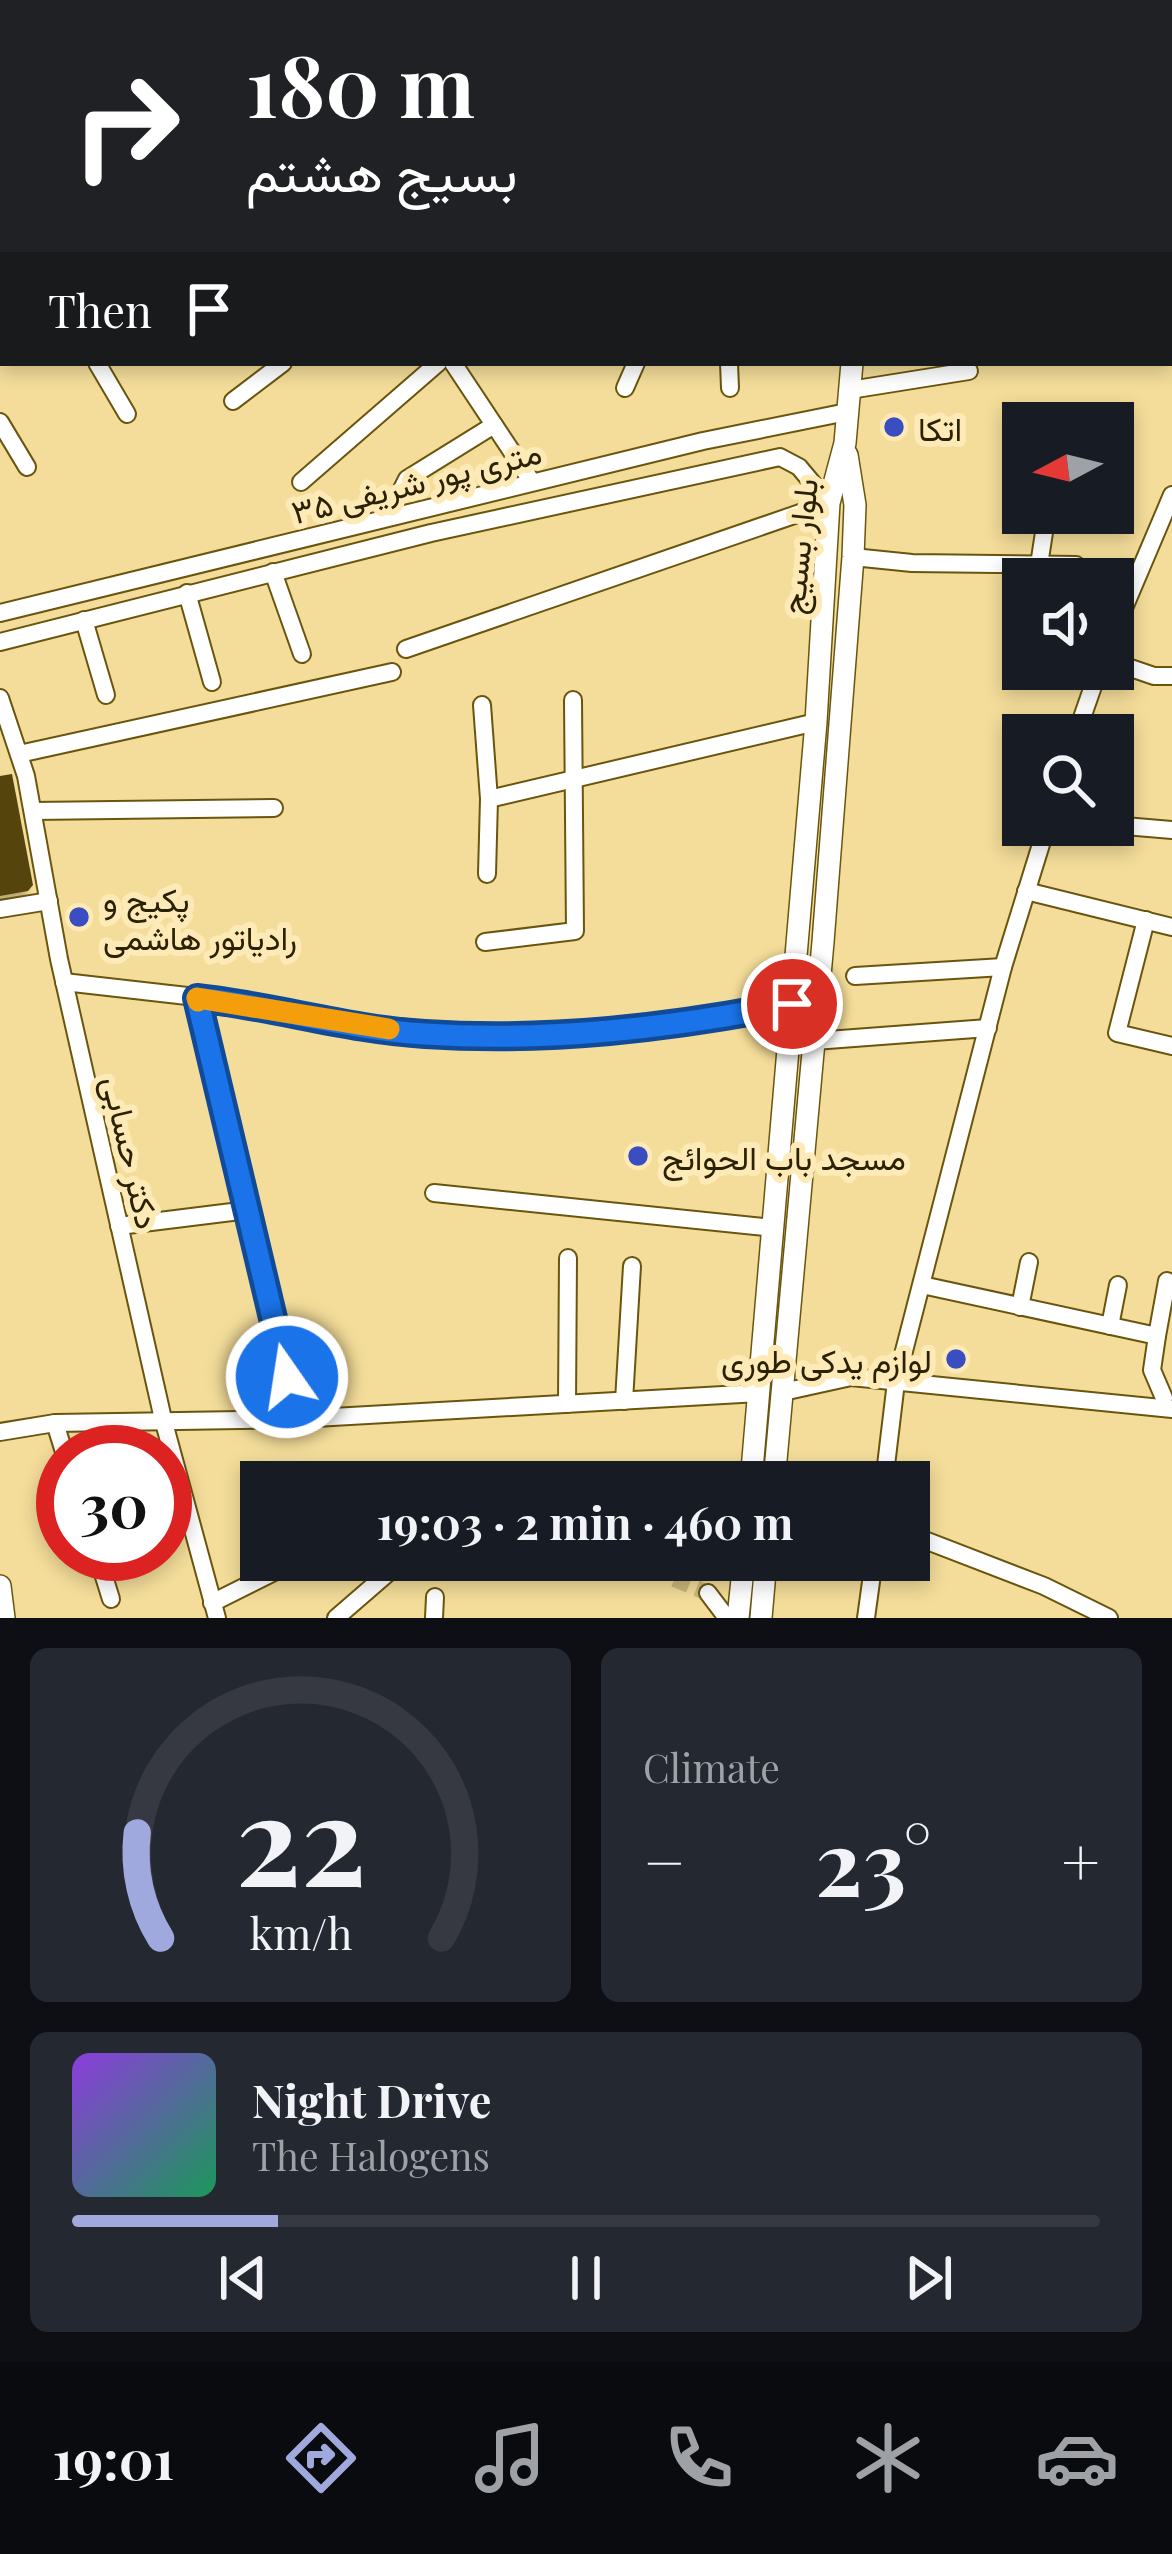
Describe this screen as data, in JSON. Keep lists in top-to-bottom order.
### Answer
{
  "streets": {
    "main road": ["بلوار بسیج"],
    "street": ["۳۵ متری پور شریفی", "دکتر حسابی"]
  },
  "crossings": [
    ["۳۵ متری پور شریفی", "بلوار بسیج"]
  ],
  "places": [
    "اتکا",
    "پکیج و رادیاتور هاشمی",
    "مسجد باب الحوائج",
    "لوازم یدکی طوری"
  ],
  "north": "left",
  "page": {
    "turn": ["180 m", "بسیج هشتم"],
    "then": "Then",
    "limit": "30",
    "trip": "19:03 · 2 min · 460 m",
    "tile": "Climate",
    "heat": ["−", "23°", "+"],
    "song": ["Night Drive", "The Halogens"],
    "tabs": "19:01",
    "gauge": ["22", "km/h"]
  }
}
